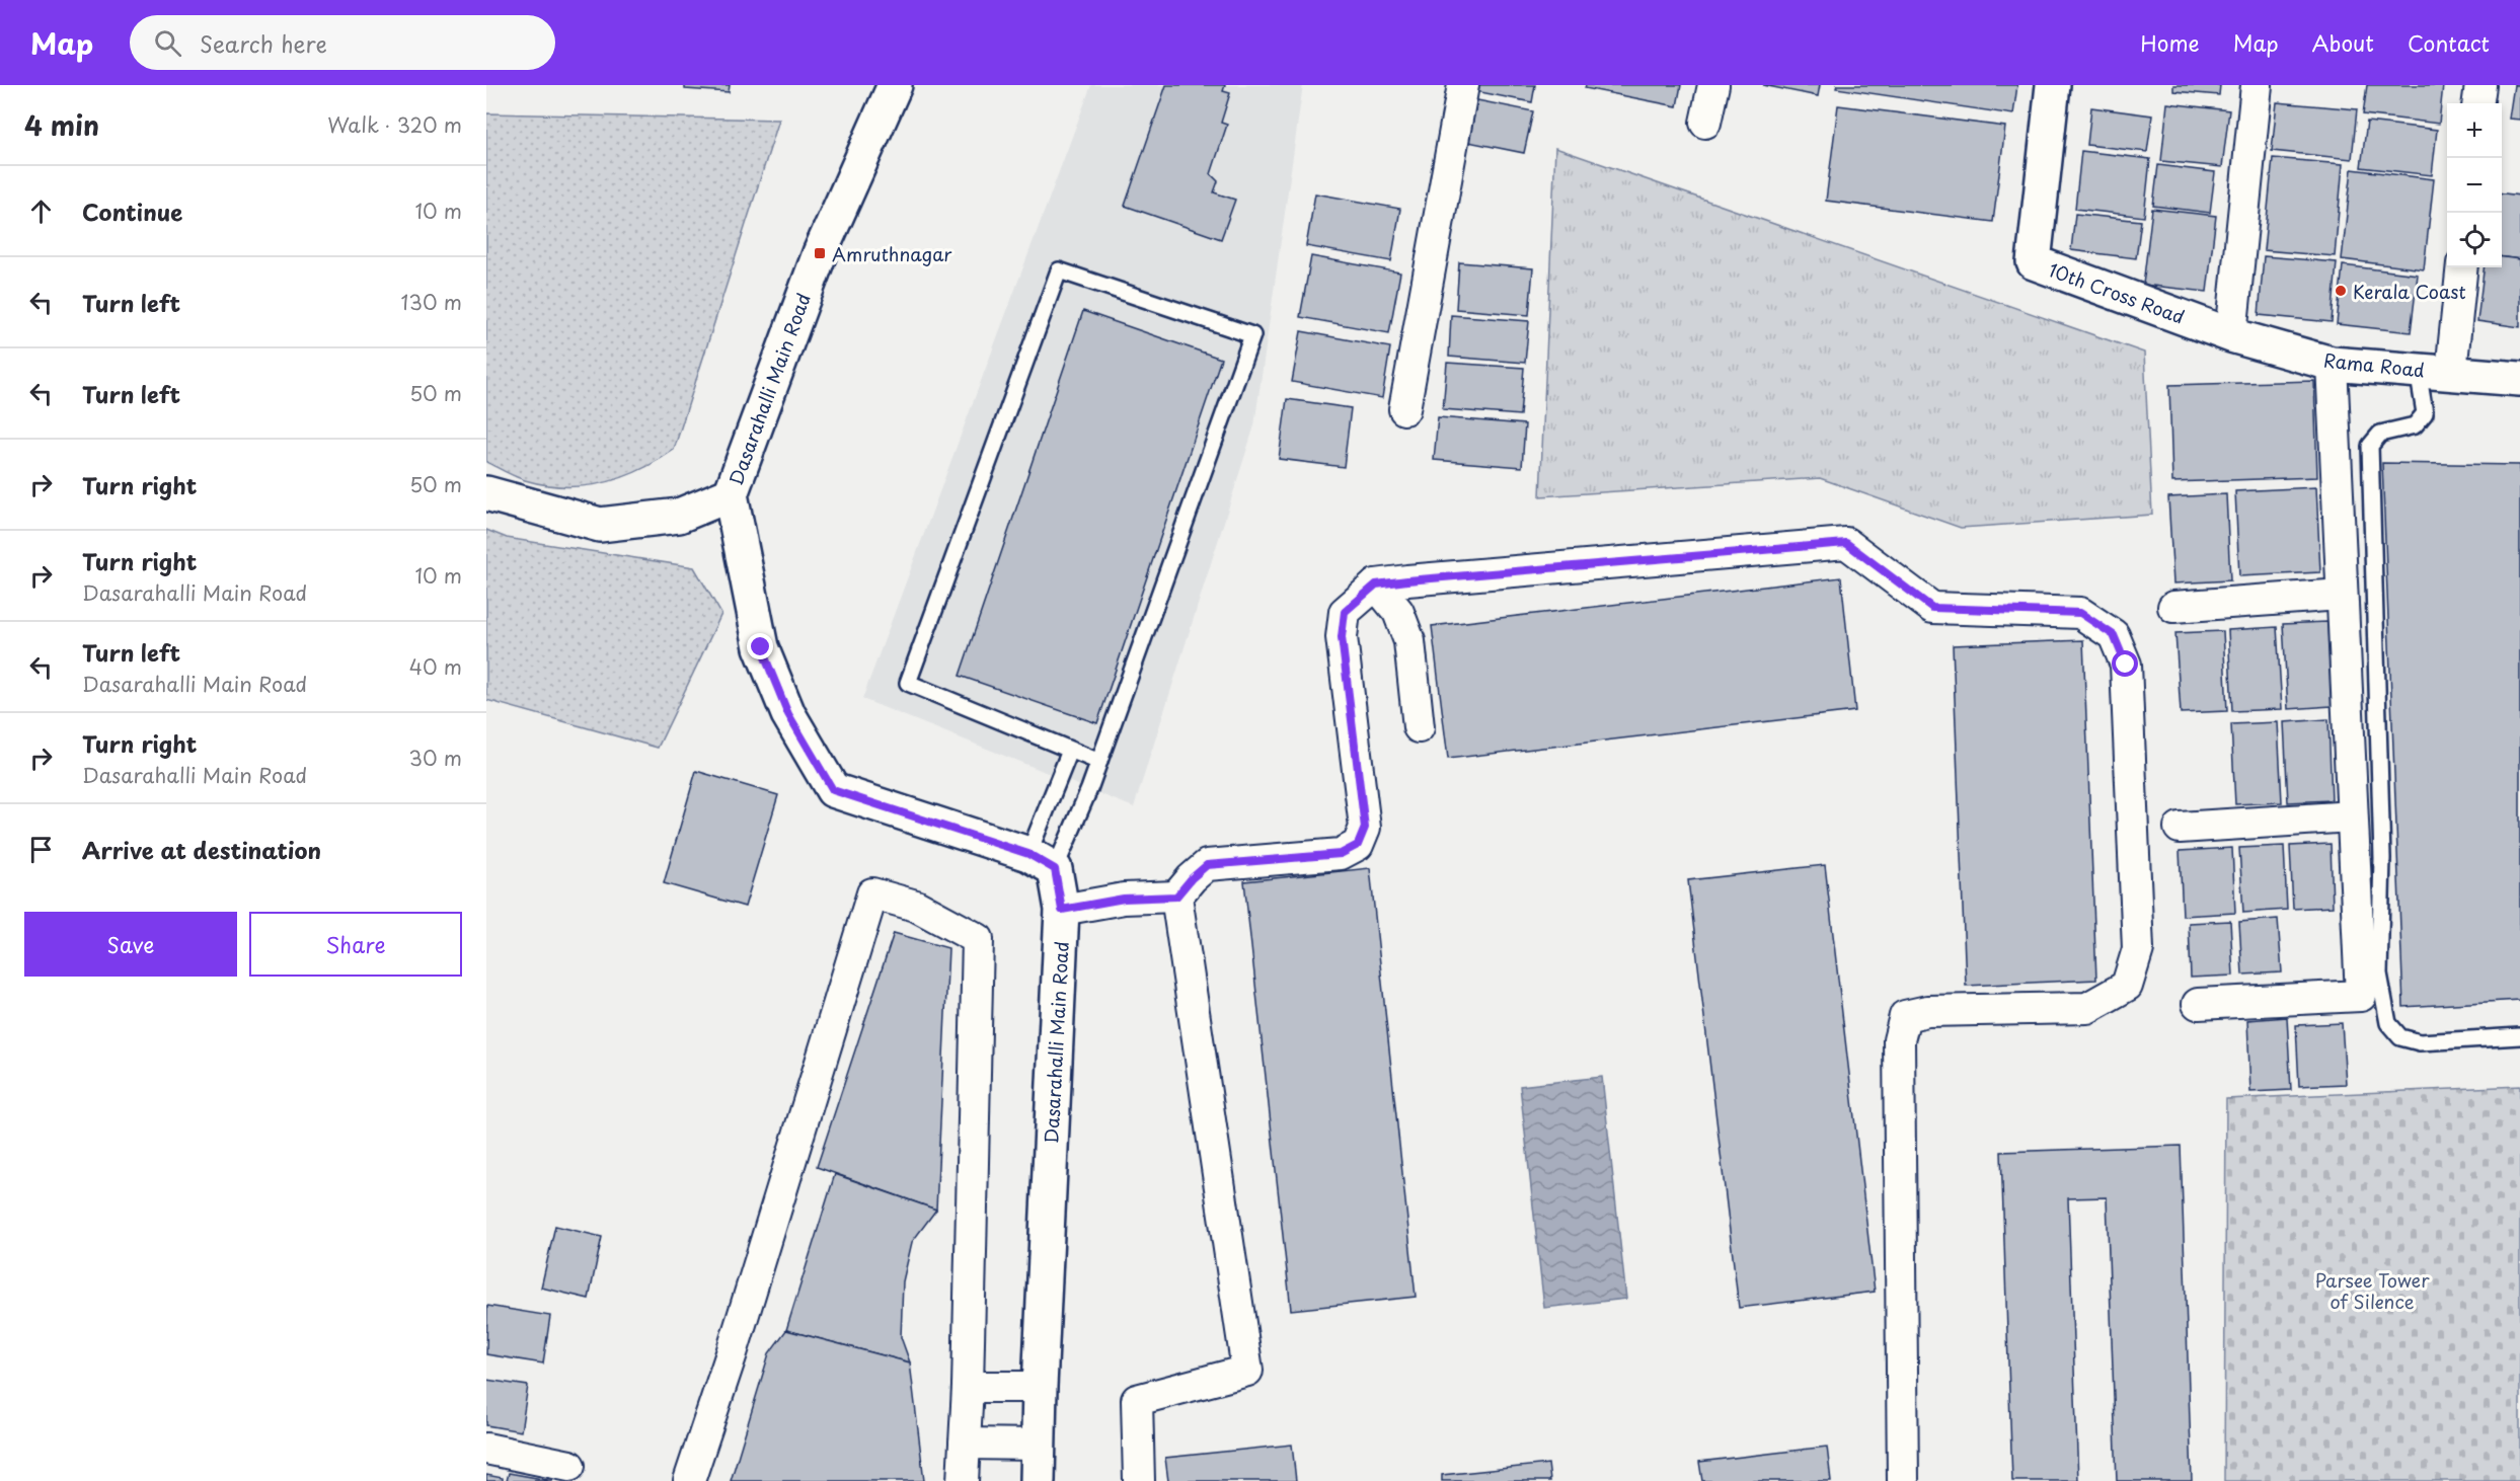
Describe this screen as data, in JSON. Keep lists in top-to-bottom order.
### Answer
{
  "streets": {
    "street": ["10th Cross Road", "Rama Road", "Dasarahalli Main Road"]
  },
  "crossings": [
    ["10th Cross Road", "Rama Road"]
  ],
  "parks": ["Parsee Tower of Silence"],
  "places": {
    "transit": ["Amruthnagar"],
    "other": ["Kerala Coast"]
  },
  "page": {
    "header": "Map",
    "search": "Search here",
    "nav": [
      "Home",
      "Map",
      "About",
      "Contact"
    ],
    "heading": ["4 min", "Walk · 320 m"],
    "map_buttons": ["+", "−"],
    "list": [
      ["Continue", "10 m"],
      ["Turn left", "130 m"],
      ["Turn left", "50 m"],
      ["Turn right", "50 m"],
      ["Turn right", "Dasarahalli Main Road", "10 m"],
      ["Turn left", "Dasarahalli Main Road", "40 m"],
      ["Turn right", "Dasarahalli Main Road", "30 m"],
      "Arrive at destination"
    ],
    "buttons": ["Save", "Share"]
  }
}
